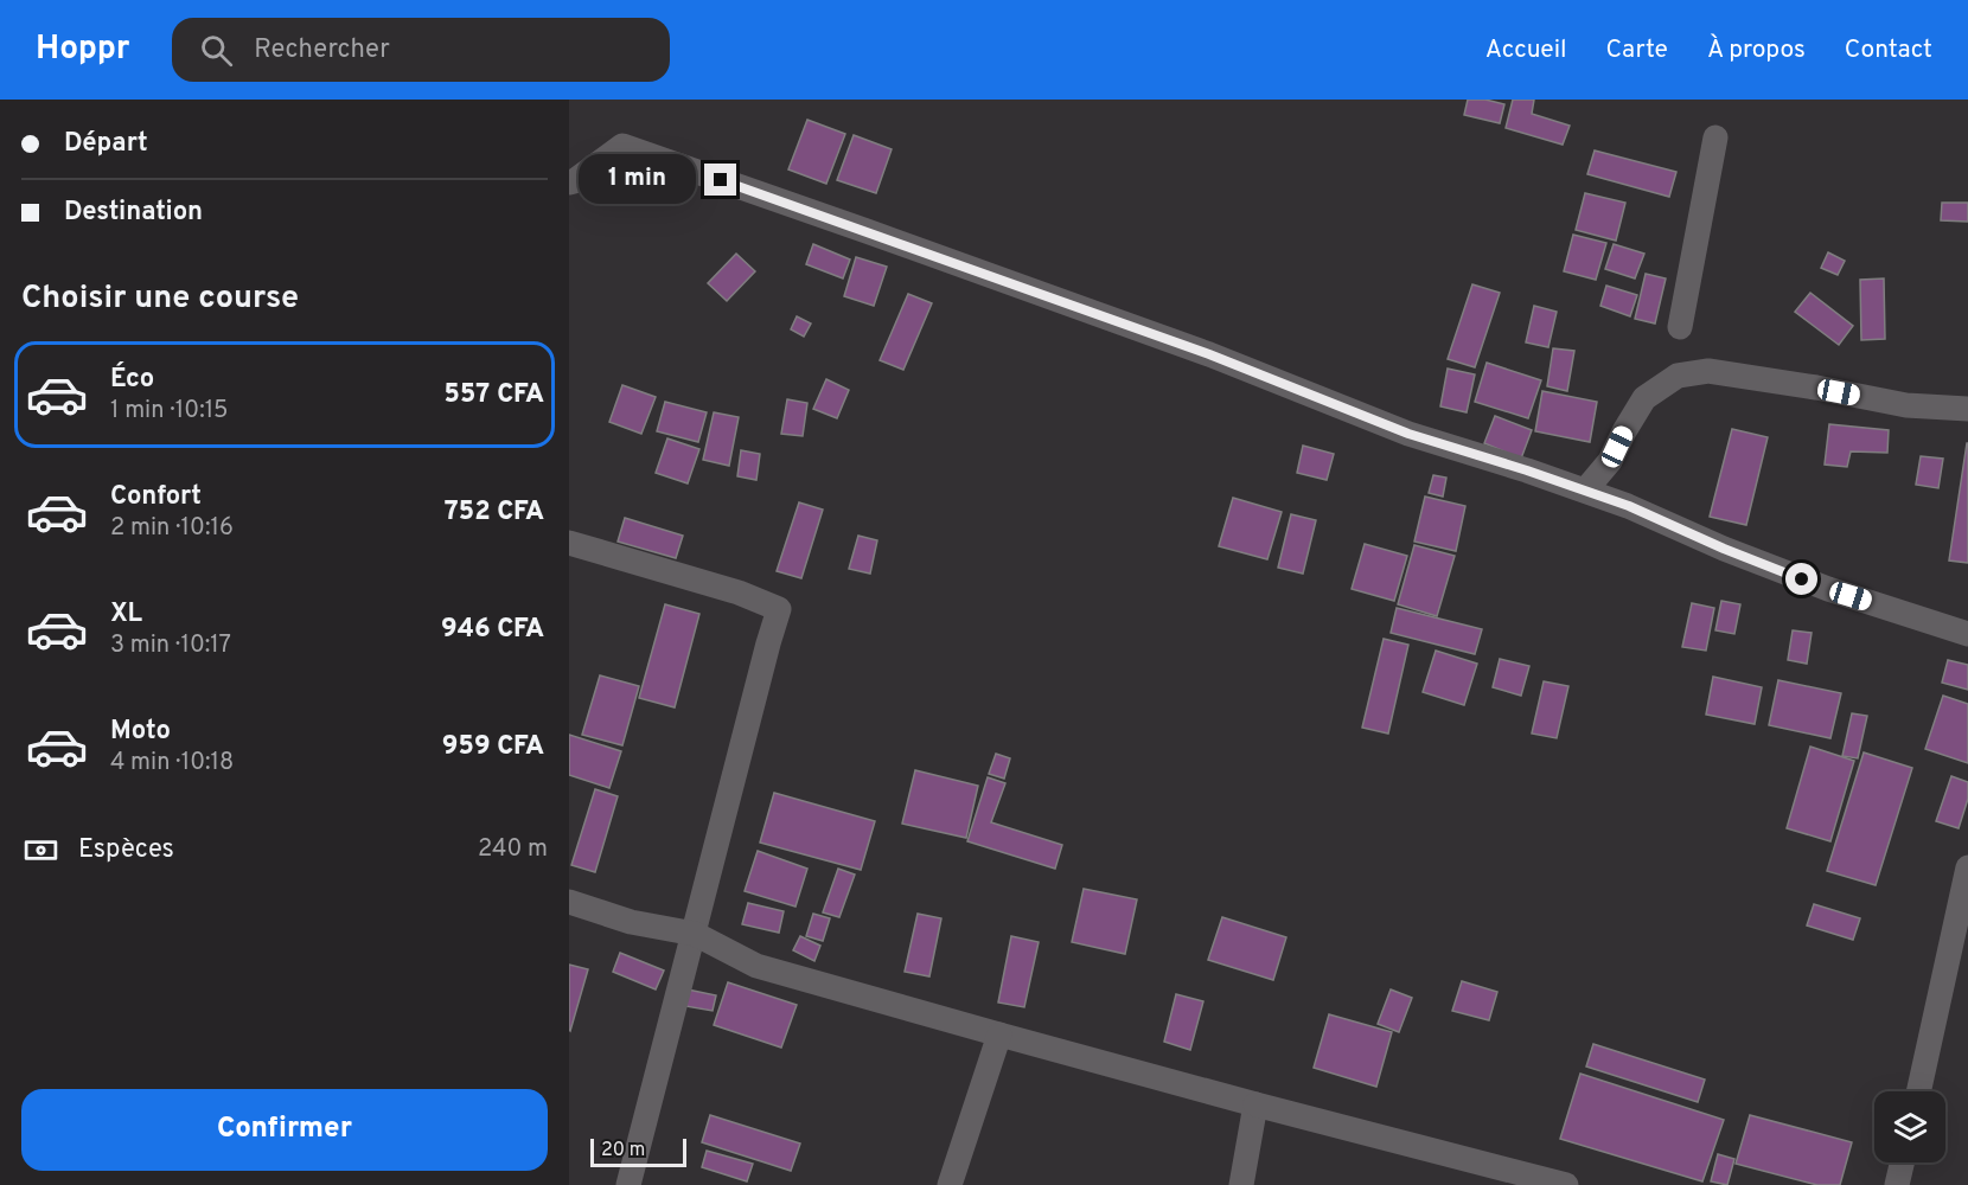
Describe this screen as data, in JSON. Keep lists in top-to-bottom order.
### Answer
{
  "scale_bar": "20 m",
  "page": {
    "header": "Hoppr",
    "search": "Rechercher",
    "nav": [
      "Accueil",
      "Carte",
      "À propos",
      "Contact"
    ],
    "banner": ["Départ", "Destination"],
    "bubble": "1 min",
    "heading": "Choisir une course",
    "list": [
      {
        "name": "Éco",
        "note": "1 min · 10:15",
        "value": "557 CFA"
      },
      {
        "name": "Confort",
        "note": "2 min · 10:16",
        "value": "752 CFA"
      },
      {
        "name": "XL",
        "note": "3 min · 10:17",
        "value": "946 CFA"
      },
      {
        "name": "Moto",
        "note": "4 min · 10:18",
        "value": "959 CFA"
      }
    ],
    "pay": ["Espèces", "240 m"],
    "buttons": "Confirmer",
    "scale": "20 m"
  }
}
